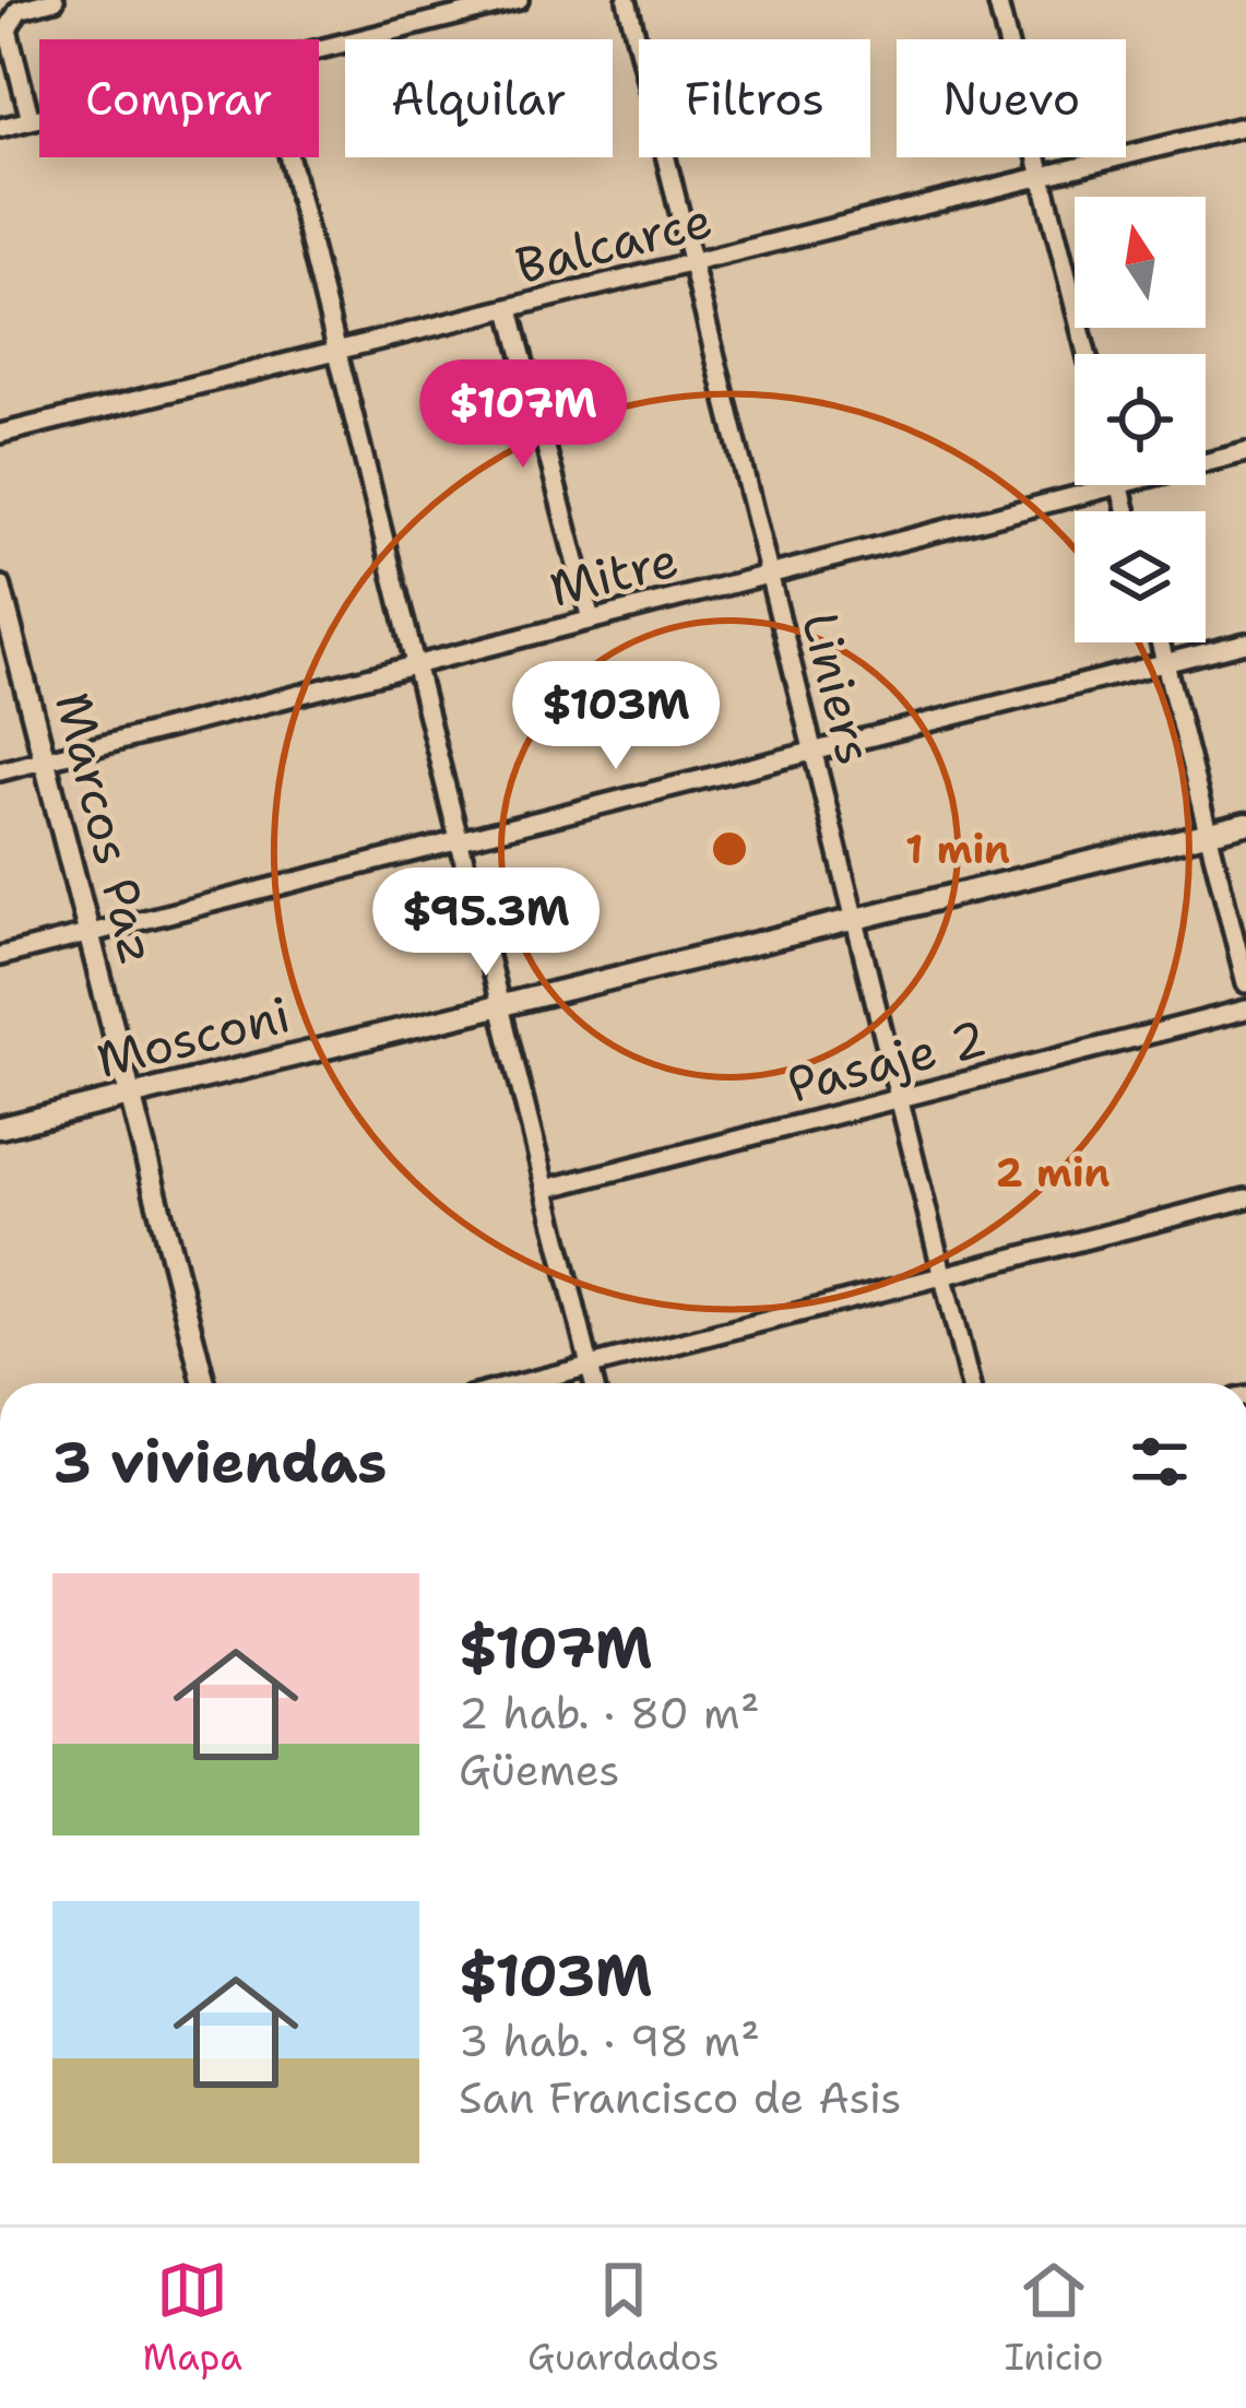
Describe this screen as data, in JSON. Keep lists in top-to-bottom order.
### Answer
{
  "streets": {
    "street": [
      "Balcarce",
      "Mitre",
      "Liniers",
      "Marcos Paz",
      "Mosconi",
      "Pasaje 2"
    ]
  },
  "crossings": [
    ["Balcarce", "Liniers"],
    ["Mitre", "Liniers"],
    ["Mitre", "Marcos Paz"],
    ["Liniers", "Mosconi"],
    ["Liniers", "Pasaje 2"],
    ["Marcos Paz", "Mosconi"]
  ],
  "north": "top",
  "page": {
    "chip": [
      "Comprar",
      "Alquilar",
      "Filtros",
      "Nuevo"
    ],
    "price": ["$107M", "$103M", "$95.3M"],
    "heading": "3 viviendas",
    "list": [
      {
        "name": "$107M",
        "note": "2 hab. · 80 m² · Güemes"
      },
      {
        "name": "$103M",
        "note": "3 hab. · 98 m² · San Francisco de Asis"
      }
    ],
    "tabs": ["Mapa", "Guardados", "Inicio"]
  },
  "rings": ["1 min", "2 min"]
}
